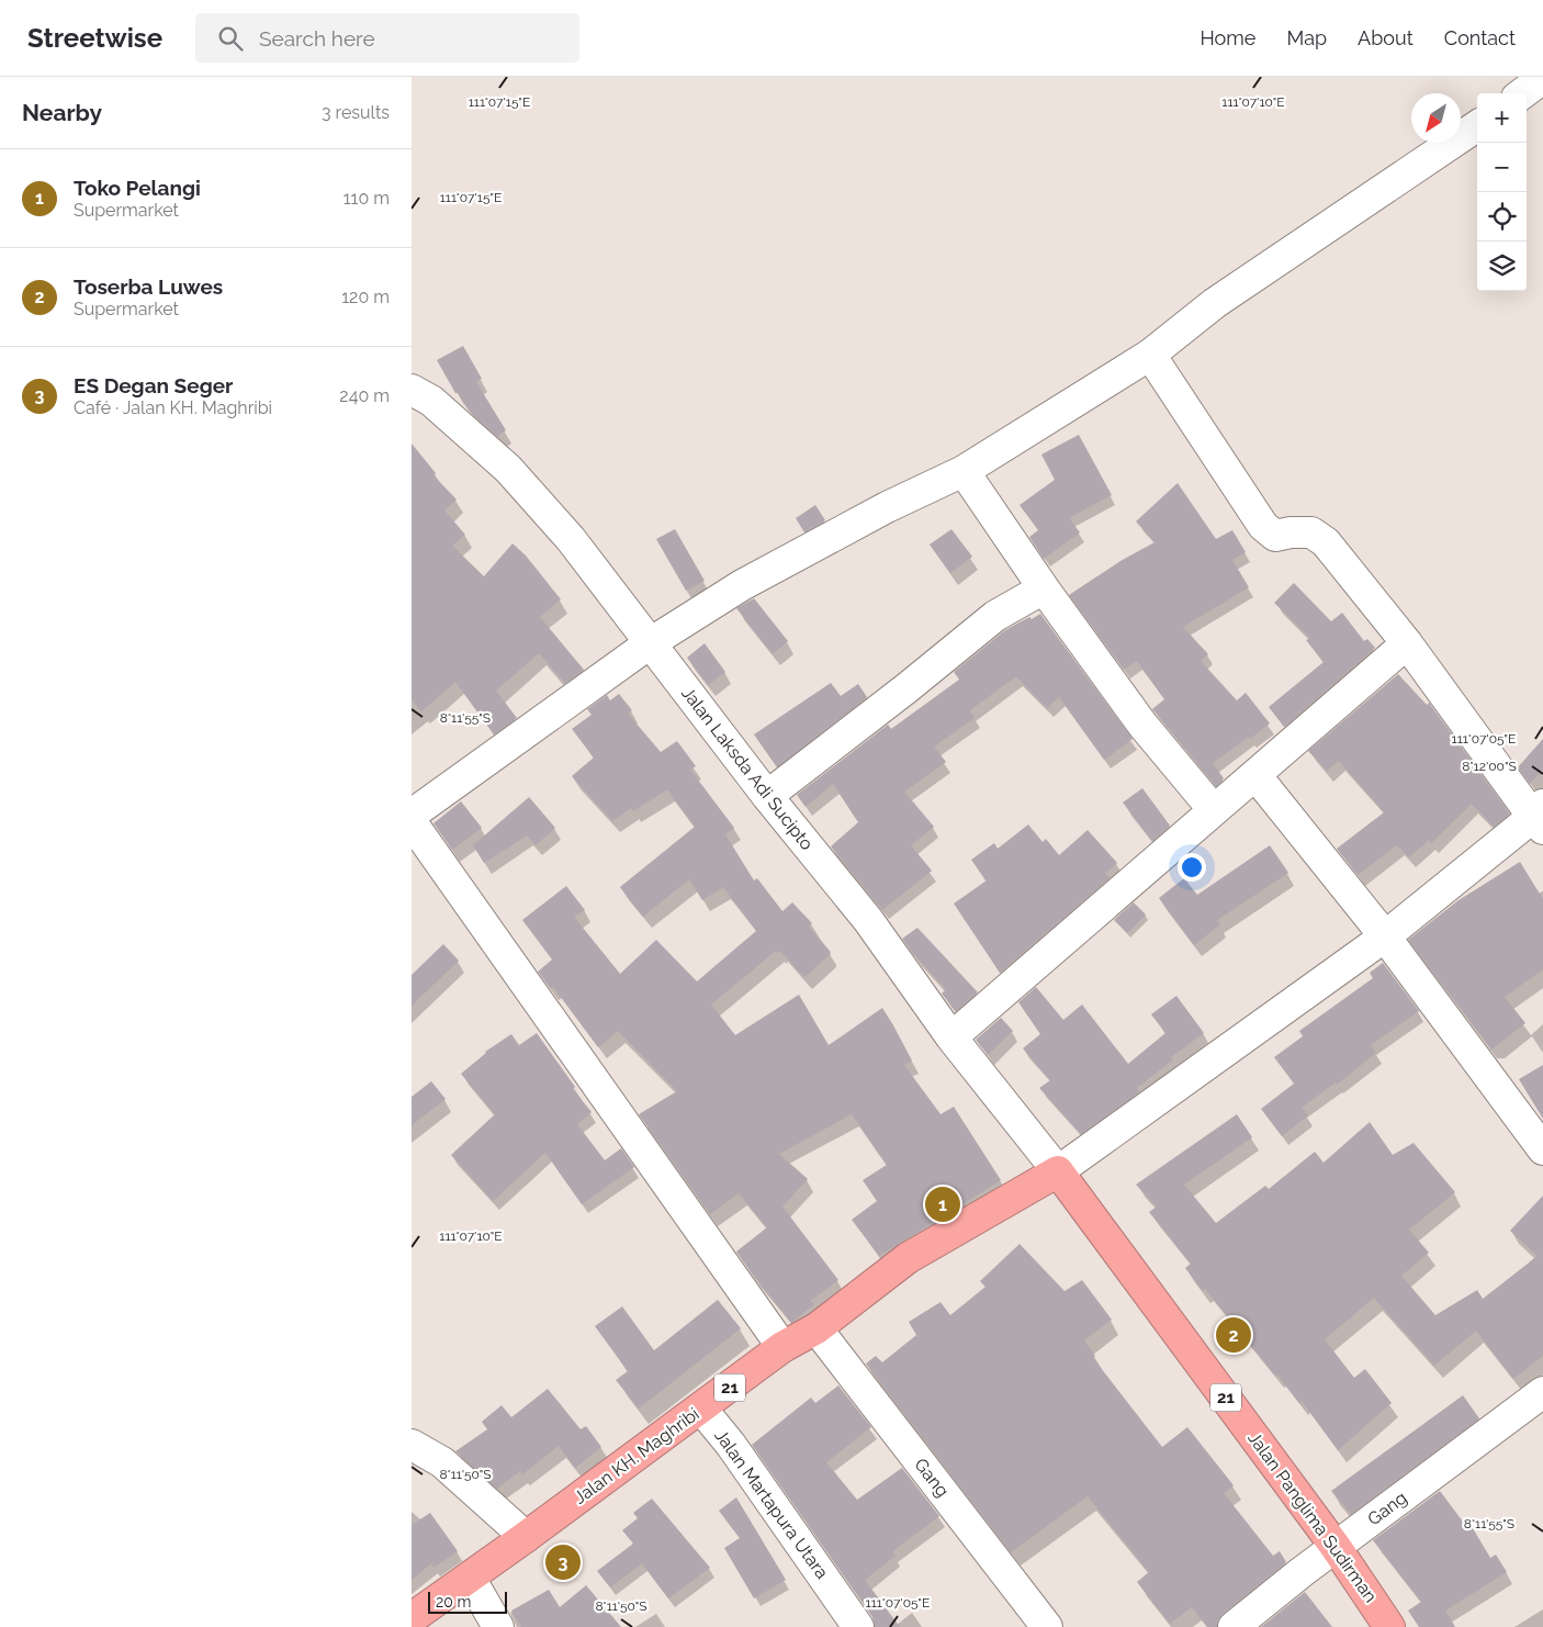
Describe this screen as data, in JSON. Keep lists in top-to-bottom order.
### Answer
{
  "streets": {
    "highway": ["21", "Jalan KH. Maghribi", "Jalan Panglima Sudirman"],
    "street": ["Jalan Laksda Adi Sucipto", "Gang", "Jalan Martapura Utara"]
  },
  "crossings": [
    ["Jalan Laksda Adi Sucipto", "Jalan KH. Maghribi"],
    ["Jalan Laksda Adi Sucipto", "Jalan Panglima Sudirman"],
    ["Jalan KH. Maghribi", "Gang"],
    ["Jalan KH. Maghribi", "Jalan Martapura Utara"],
    ["Jalan KH. Maghribi", "Jalan Panglima Sudirman"],
    ["Gang", "Jalan Panglima Sudirman"]
  ],
  "scale_bar": "20 m",
  "north": "bottom left",
  "page": {
    "header": "Streetwise",
    "search": "Search here",
    "nav": [
      "Home",
      "Map",
      "About",
      "Contact"
    ],
    "heading": ["Nearby", "3 results"],
    "map_buttons": ["+", "−"],
    "list": [
      {
        "mark": "1",
        "name": "Toko Pelangi",
        "note": "Supermarket",
        "value": "110 m"
      },
      {
        "mark": "2",
        "name": "Toserba Luwes",
        "note": "Supermarket",
        "value": "120 m"
      },
      {
        "mark": "3",
        "name": "ES Degan Seger",
        "note": "Café · Jalan KH. Maghribi",
        "value": "240 m"
      }
    ],
    "pins": ["1", "2", "3"],
    "scale": "20 m"
  },
  "coordinates": [
    "111°07'15\"E",
    "111°07'10\"E",
    "8°11'55\"S",
    "111°07'05\"E",
    "8°12'00\"S",
    "8°11'50\"S"
  ]
}
